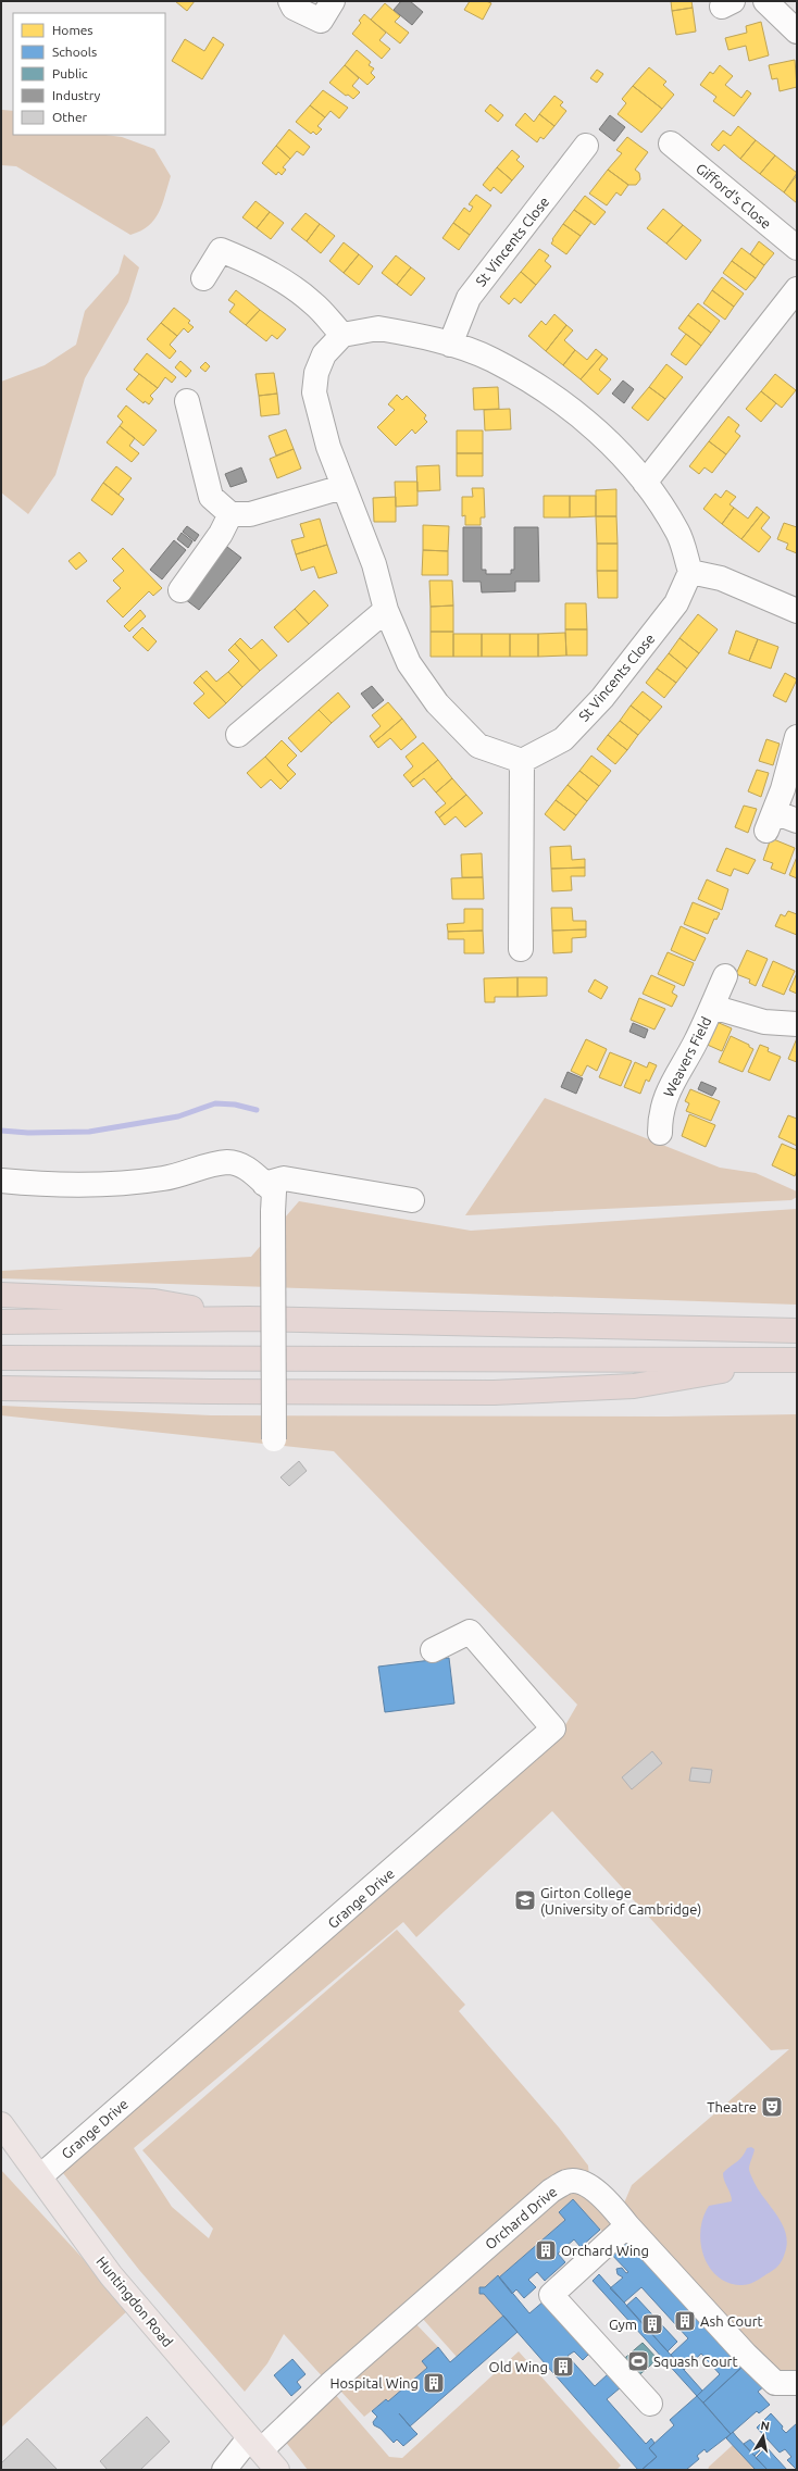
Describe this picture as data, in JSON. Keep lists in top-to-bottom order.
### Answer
{
  "streets": {
    "main road": ["Huntingdon Road"],
    "street": [
      "Gifford's Close",
      "St Vincents Close",
      "Weavers Field",
      "Grange Drive",
      "Orchard Drive"
    ]
  },
  "crossings": [
    ["Grange Drive", "Huntingdon Road"],
    ["Orchard Drive", "Huntingdon Road"]
  ],
  "places": {
    "school or university": ["Girton College (University of Cambridge)"],
    "theatre": ["Theatre"],
    "building": [
      "Orchard Wing",
      "Ash Court",
      "Gym",
      "Old Wing",
      "Hospital Wing"
    ],
    "sports": ["Squash Court"]
  },
  "legend": [
    "Homes",
    "Schools",
    "Public",
    "Industry",
    "Other"
  ],
  "north": "top"
}
